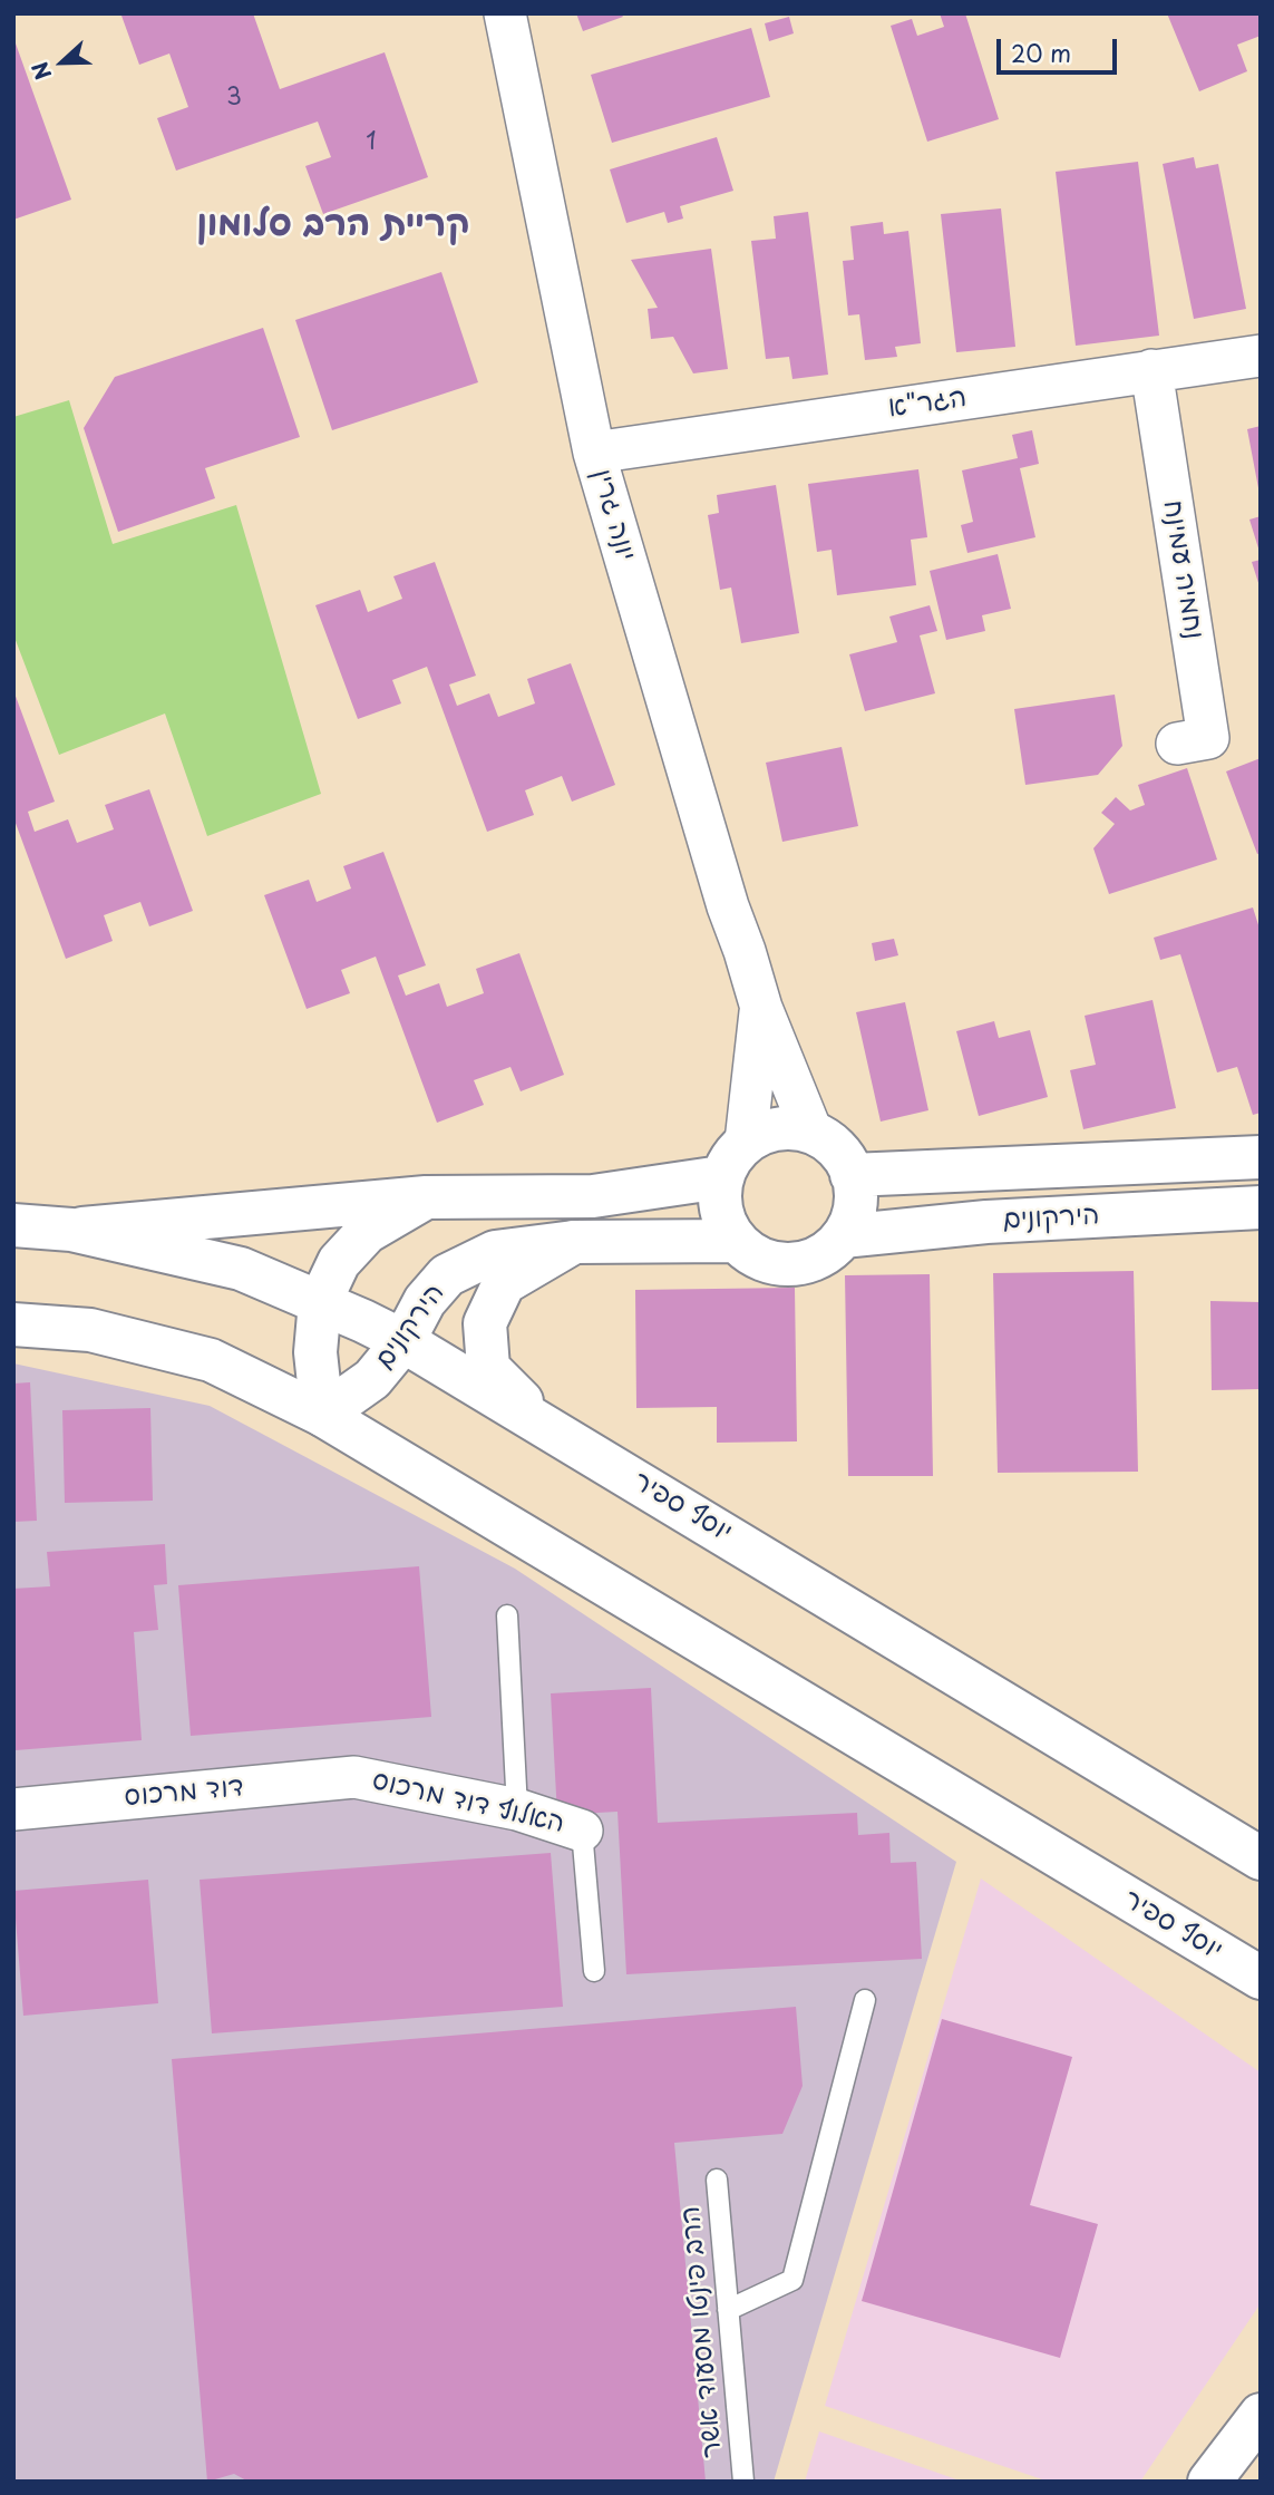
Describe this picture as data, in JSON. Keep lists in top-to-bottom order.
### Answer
{
  "streets": {
    "main road": ["הירקונים", "יוסף ספיר"],
    "street": [
      "הגר\"א",
      "יונה גרין",
      "נחמיה עמינח",
      "דוד מרכוס",
      "האלוף דוד מרכוס"
    ],
    "lane": ["הרב פינטו מסעוד אשר"]
  },
  "crossings": [
    ["הגר\"א", "יונה גרין"],
    ["הגר\"א", "נחמיה עמינח"],
    ["יונה גרין", "הירקונים"],
    ["הירקונים", "יוסף ספיר"],
    ["דוד מרכוס", "האלוף דוד מרכוס"]
  ],
  "districts": ["קריית הרב סלומון"],
  "house_numbers": ["3", "1"],
  "scale_bar": "20 m",
  "north": "left"
}
